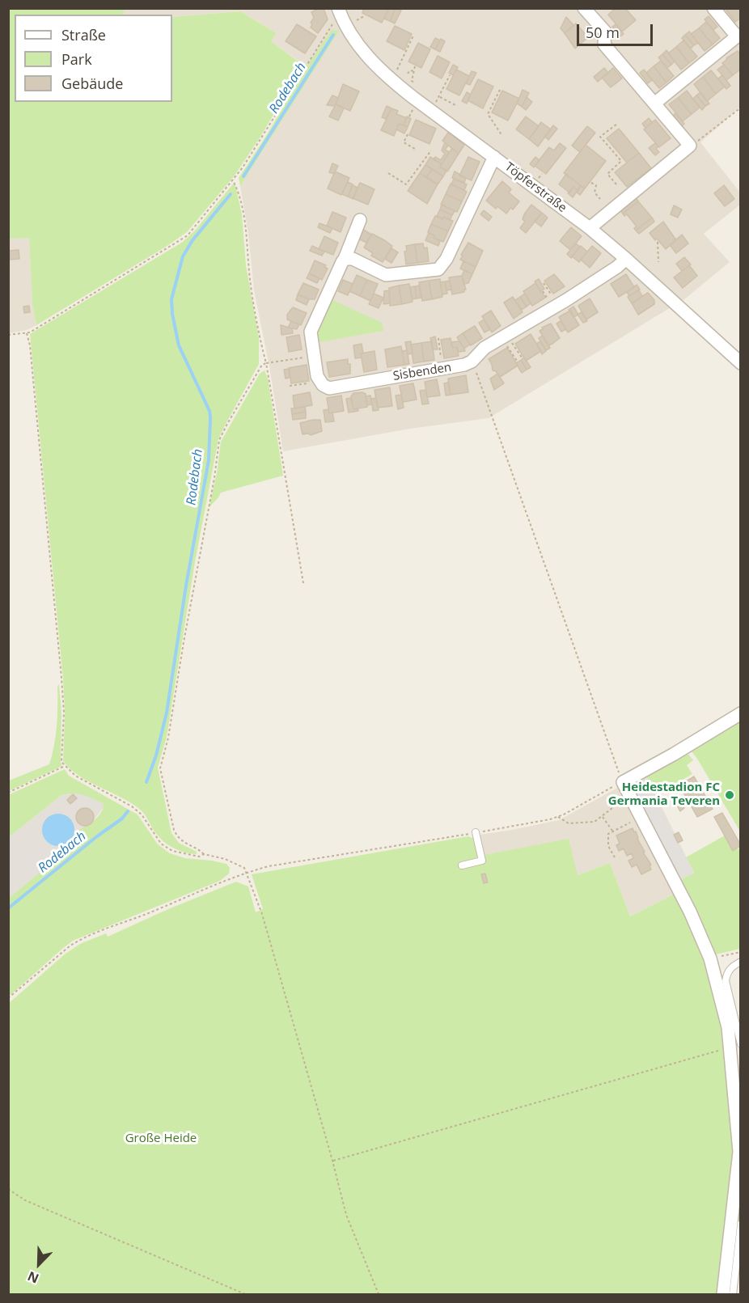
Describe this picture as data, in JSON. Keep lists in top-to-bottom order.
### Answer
{
  "streets": {
    "street": ["Töpferstraße", "Sisbenden"]
  },
  "crossings": [
    ["Töpferstraße", "Sisbenden"]
  ],
  "water": ["Rodebach"],
  "parks": ["Große Heide"],
  "places": ["Heidestadion FC Germania Teveren"],
  "legend": ["Straße", "Park", "Gebäude"],
  "scale_bar": "50 m",
  "north": "bottom left"
}
